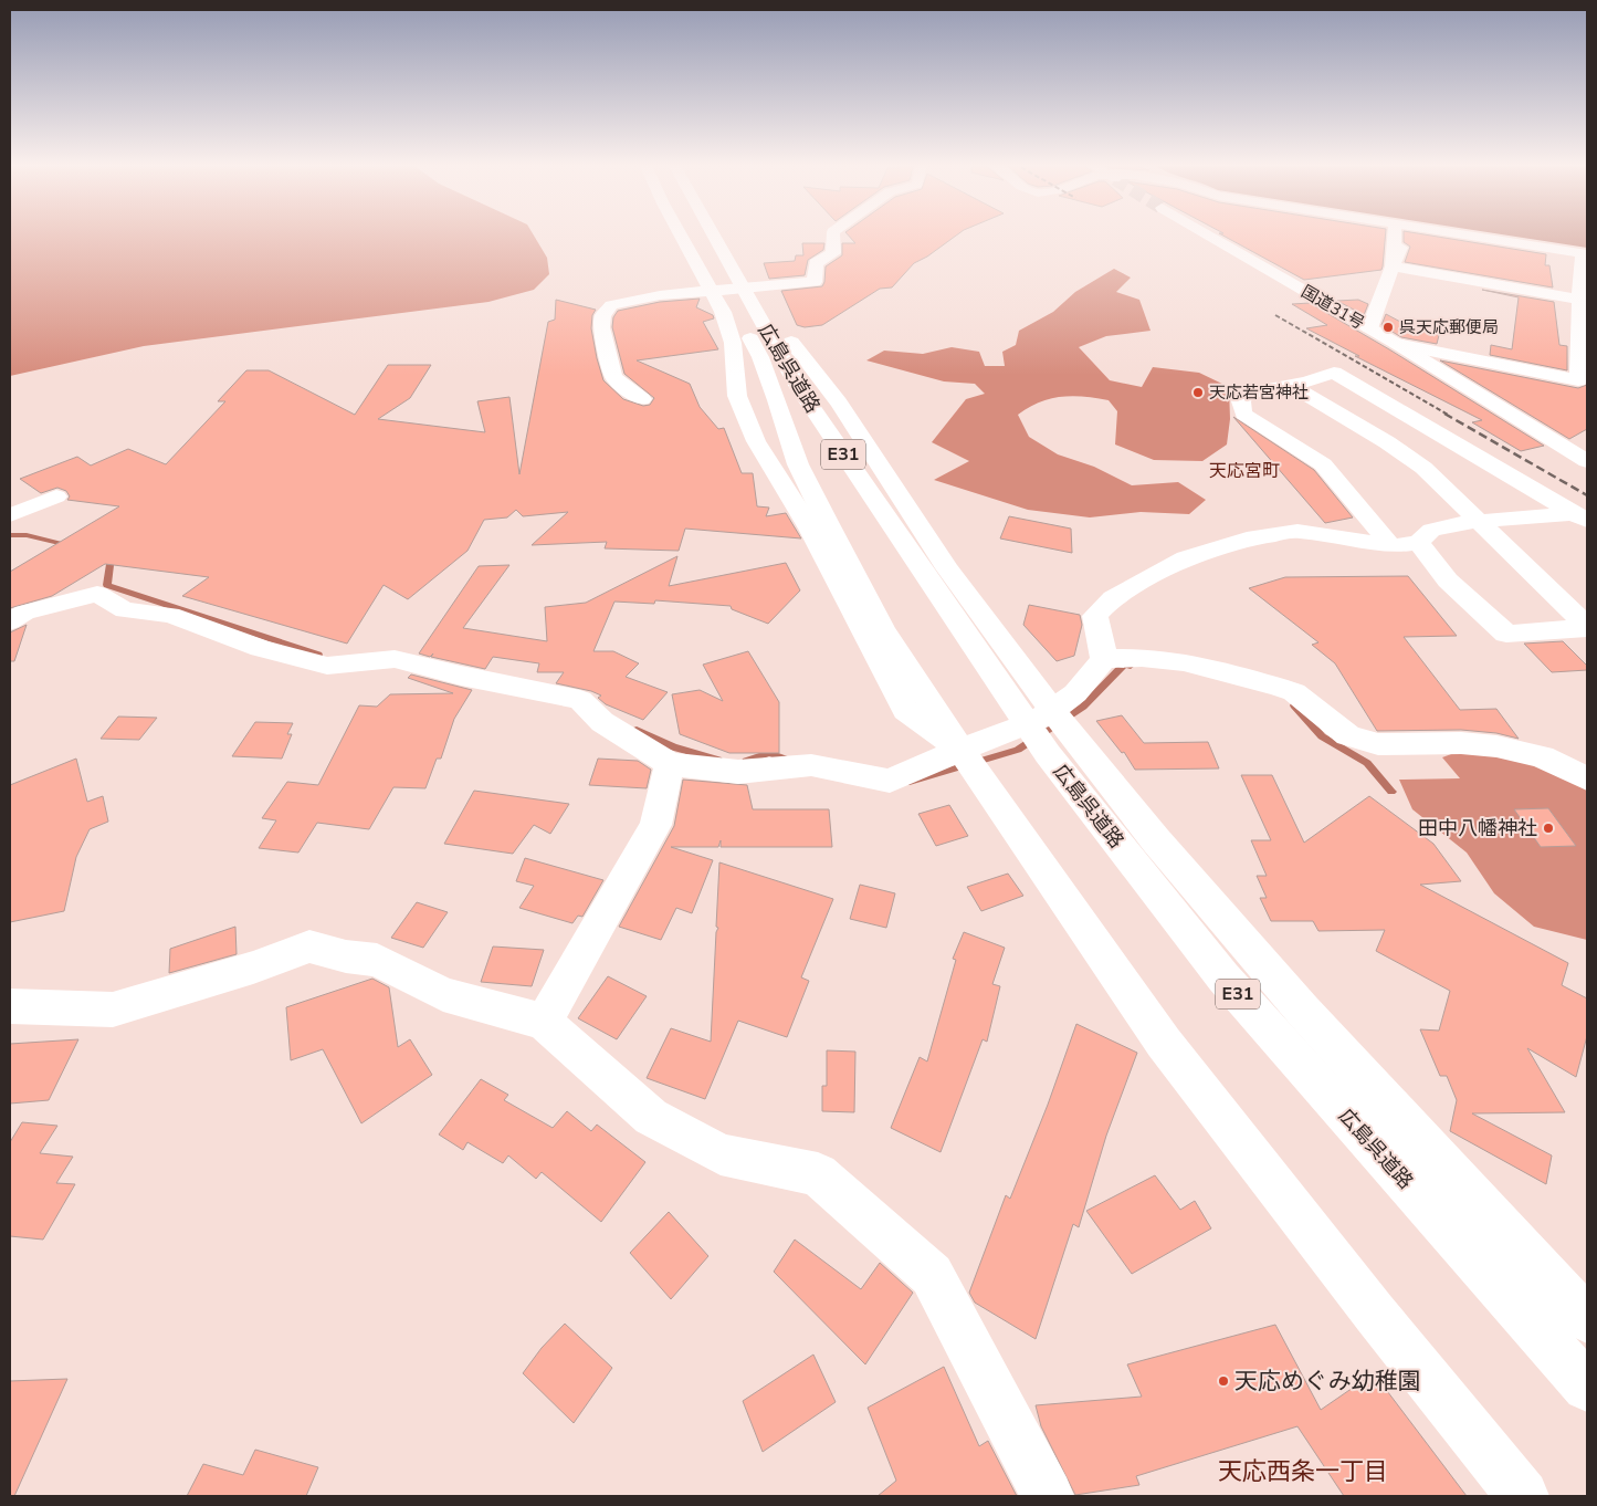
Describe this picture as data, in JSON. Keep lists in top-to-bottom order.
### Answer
{
  "streets": {
    "main road": ["国道31号", "広島呉道路", "E31"]
  },
  "districts": ["天応宮町", "天応西条一丁目"],
  "places": [
    "呉天応郵便局",
    "天応若宮神社",
    "田中八幡神社",
    "天応めぐみ幼稚園"
  ]
}
